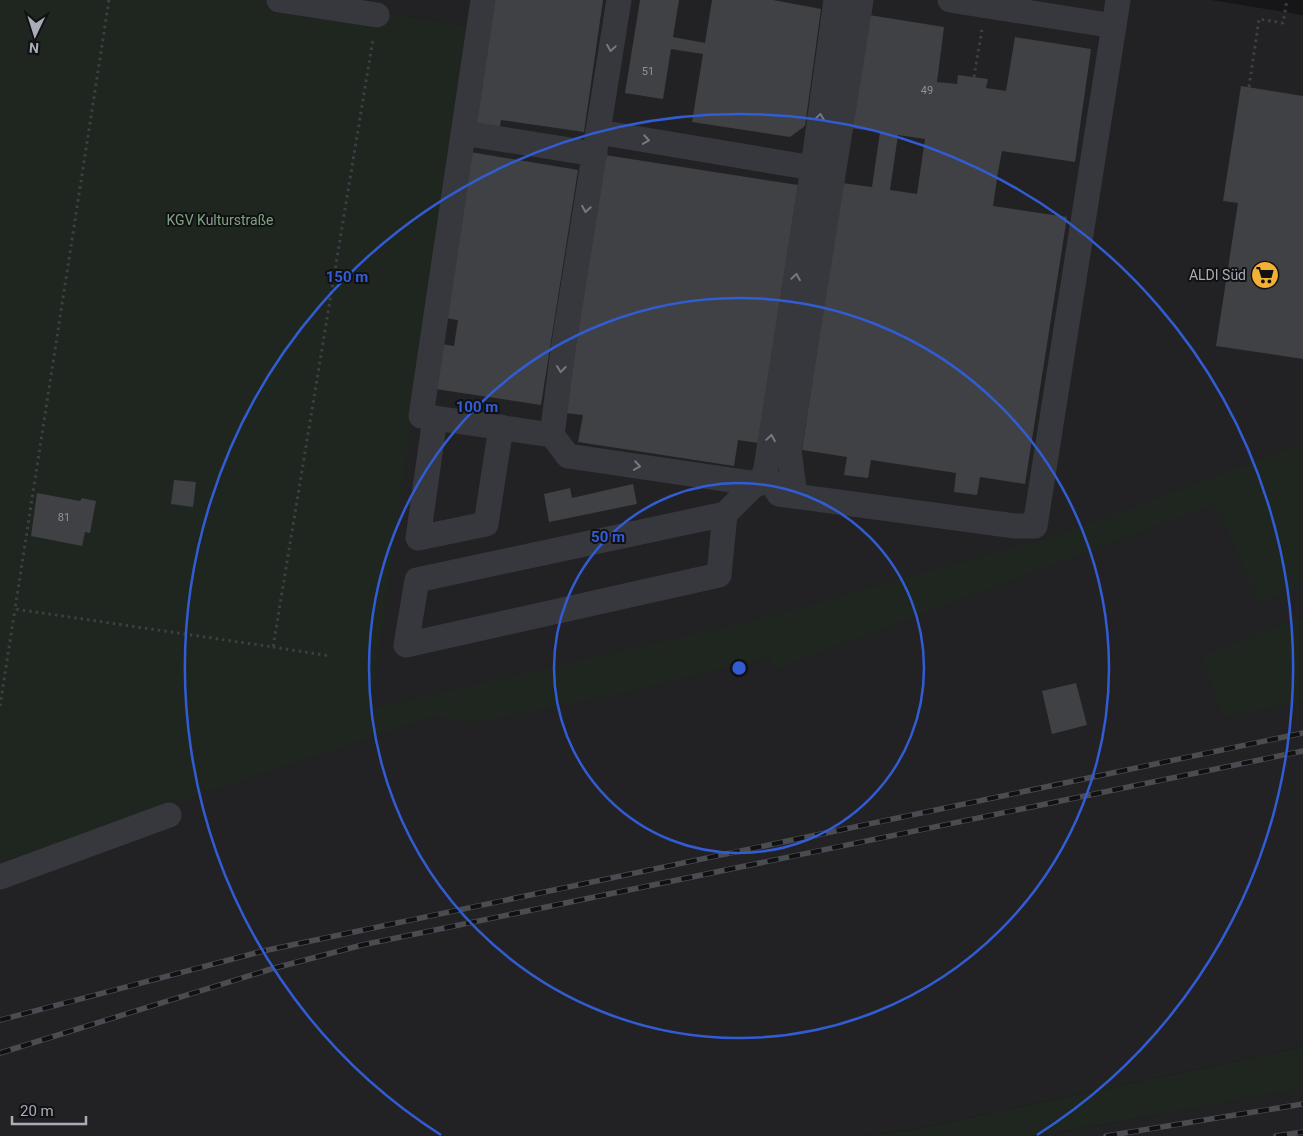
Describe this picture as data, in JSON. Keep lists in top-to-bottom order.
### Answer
{
  "parks": ["KGV Kulturstraße"],
  "places": {
    "supermarket": ["ALDI Süd"]
  },
  "house_numbers": ["51", "49", "81"],
  "scale_bar": "20 m",
  "north": "bottom",
  "rings": ["150 m", "100 m", "50 m"]
}
